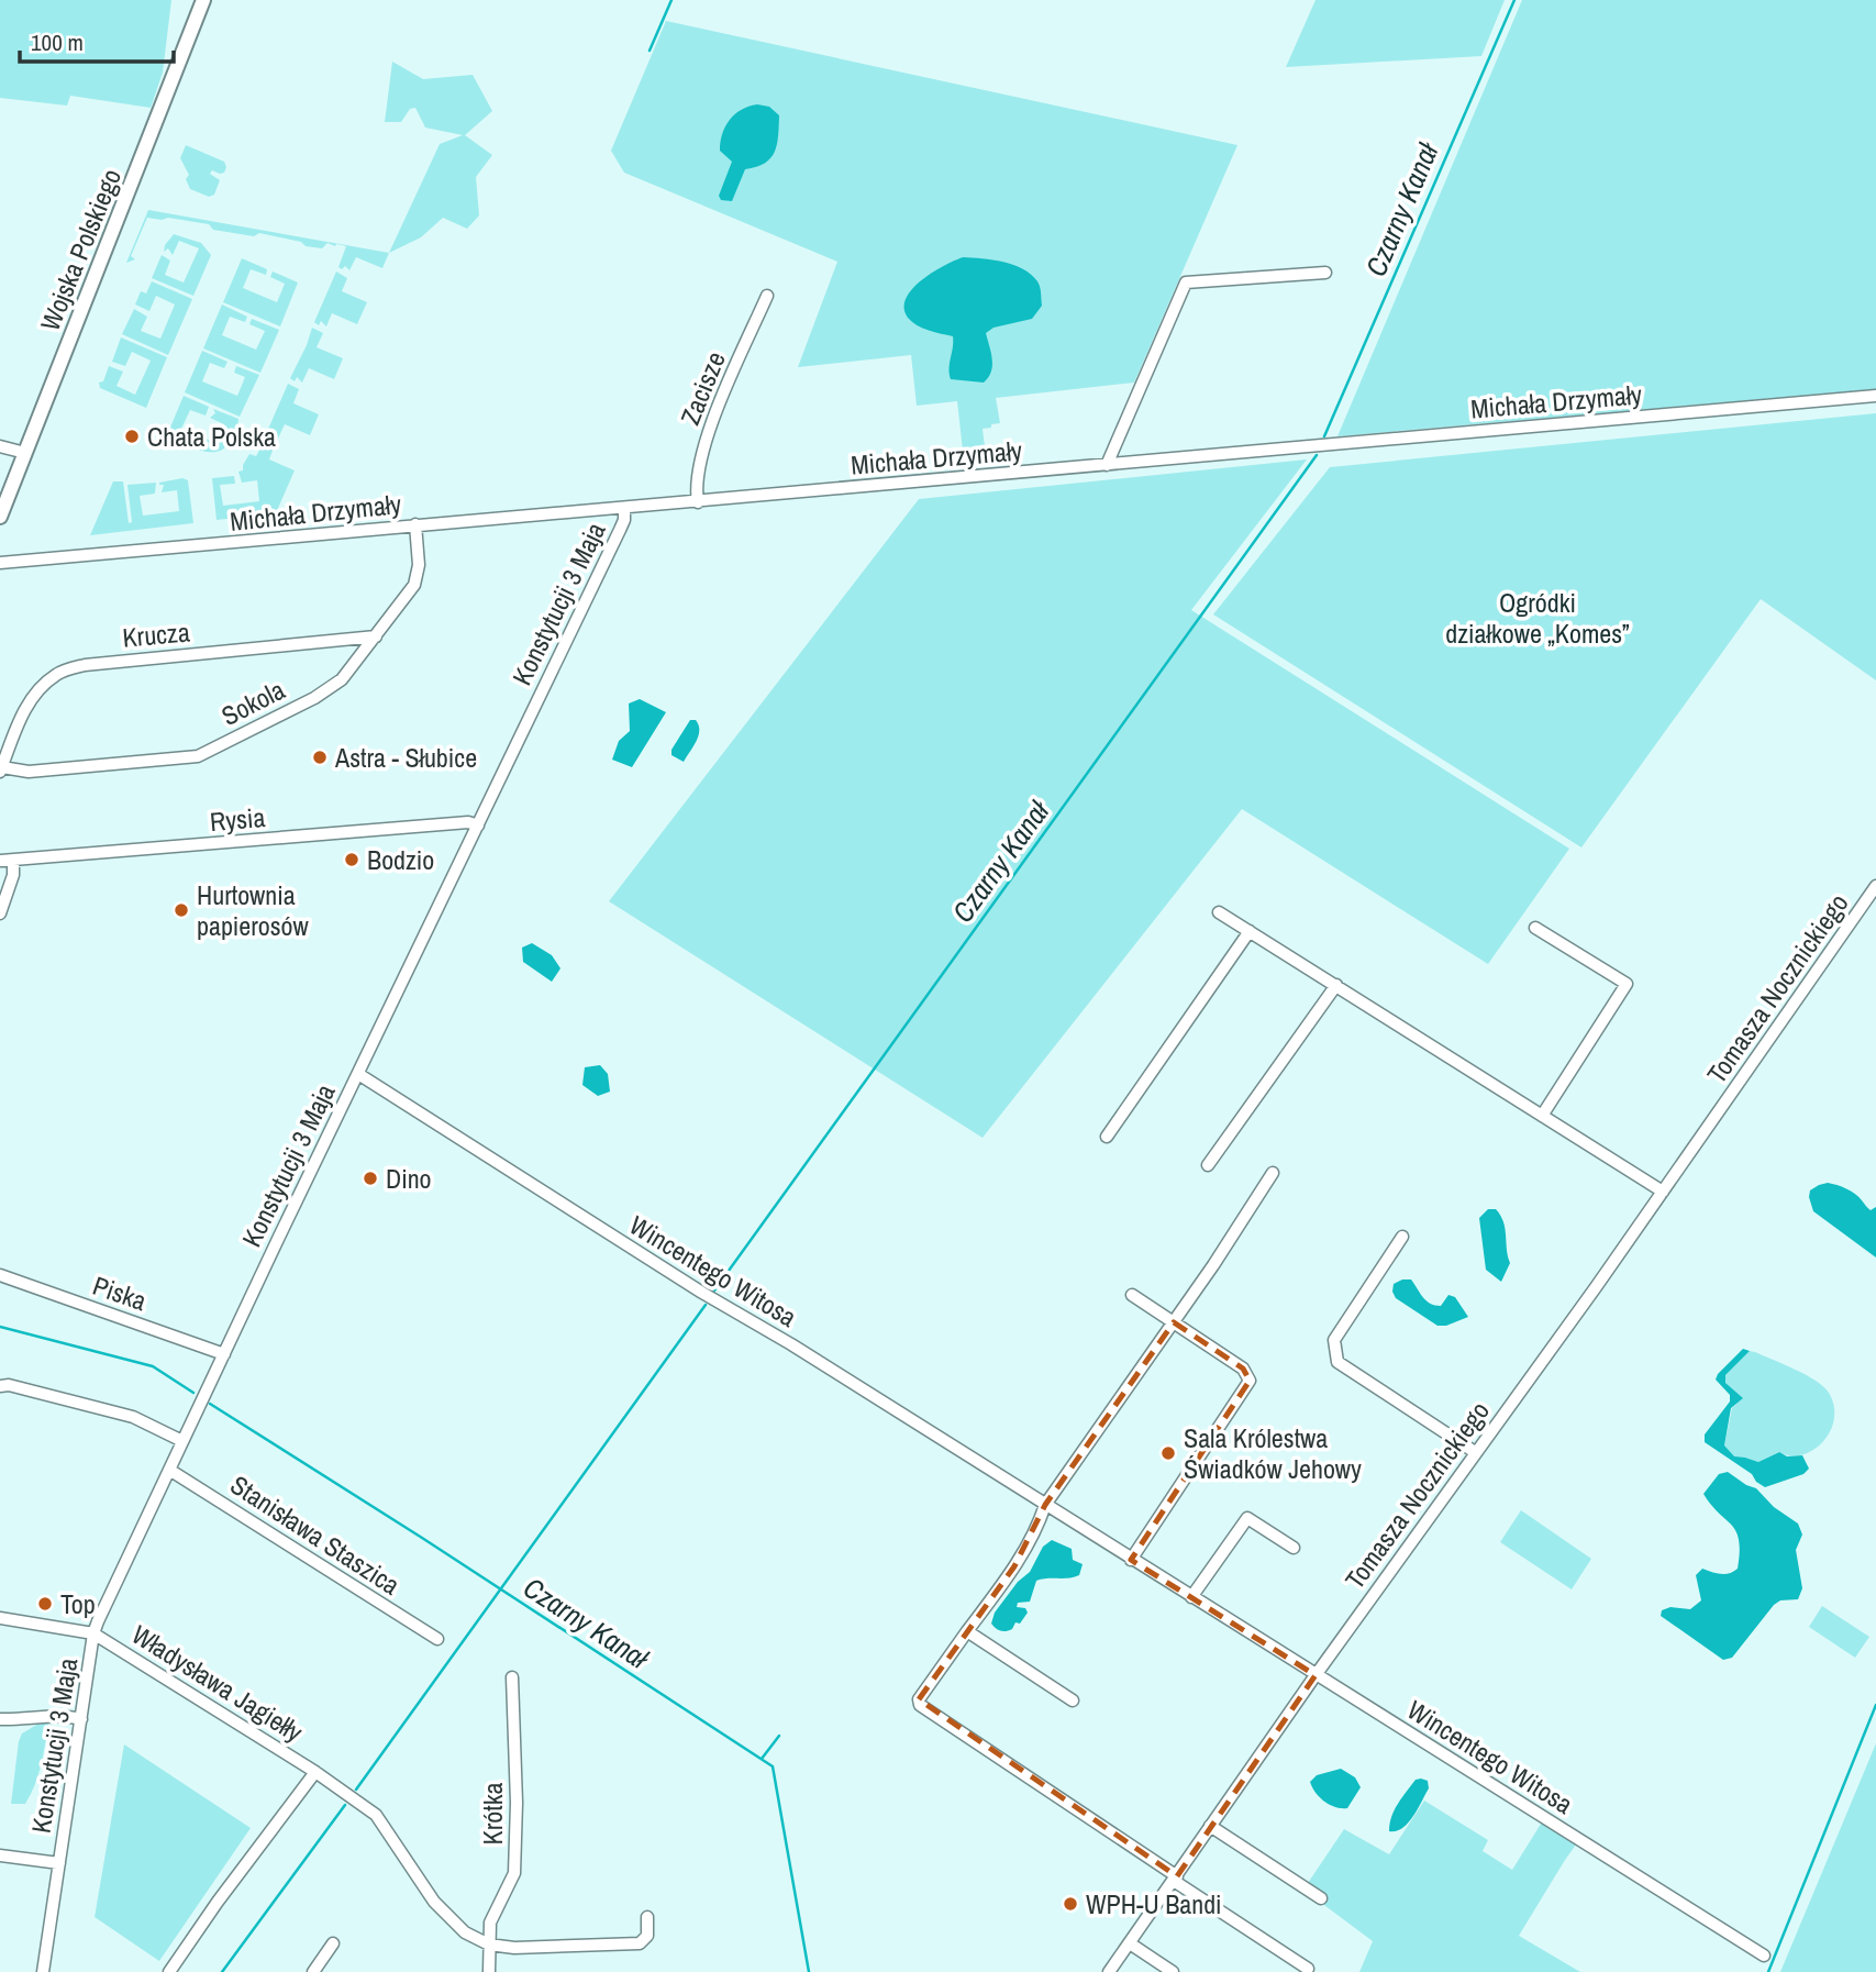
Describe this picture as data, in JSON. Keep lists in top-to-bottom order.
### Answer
{
  "streets": {
    "main road": ["Wojska Polskiego"],
    "street": [
      "Zacisze",
      "Michała Drzymały",
      "Konstytucji 3 Maja",
      "Krucza",
      "Sokola",
      "Rysia",
      "Tomasza Nocznickiego",
      "Wincentego Witosa",
      "Piska",
      "Stanisława Staszica",
      "Władysława Jagiełły",
      "Krótka"
    ]
  },
  "crossings": [
    ["Zacisze", "Michała Drzymały"],
    ["Michała Drzymały", "Konstytucji 3 Maja"],
    ["Michała Drzymały", "Sokola"],
    ["Konstytucji 3 Maja", "Rysia"],
    ["Konstytucji 3 Maja", "Wincentego Witosa"],
    ["Konstytucji 3 Maja", "Piska"],
    ["Konstytucji 3 Maja", "Stanisława Staszica"],
    ["Konstytucji 3 Maja", "Władysława Jagiełły"],
    ["Krucza", "Sokola"],
    ["Tomasza Nocznickiego", "Wincentego Witosa"],
    ["Władysława Jagiełły", "Krótka"]
  ],
  "water": ["Czarny Kanał"],
  "parks": ["Ogródki działkowe „Komes”"],
  "places": [
    "Chata Polska",
    "Astra - Słubice",
    "Bodzio",
    "Hurtownia papierosów",
    "Dino",
    "Sala Królestwa Świadków Jehowy",
    "Top",
    "WPH-U Bandi"
  ],
  "scale_bar": "100 m"
}
